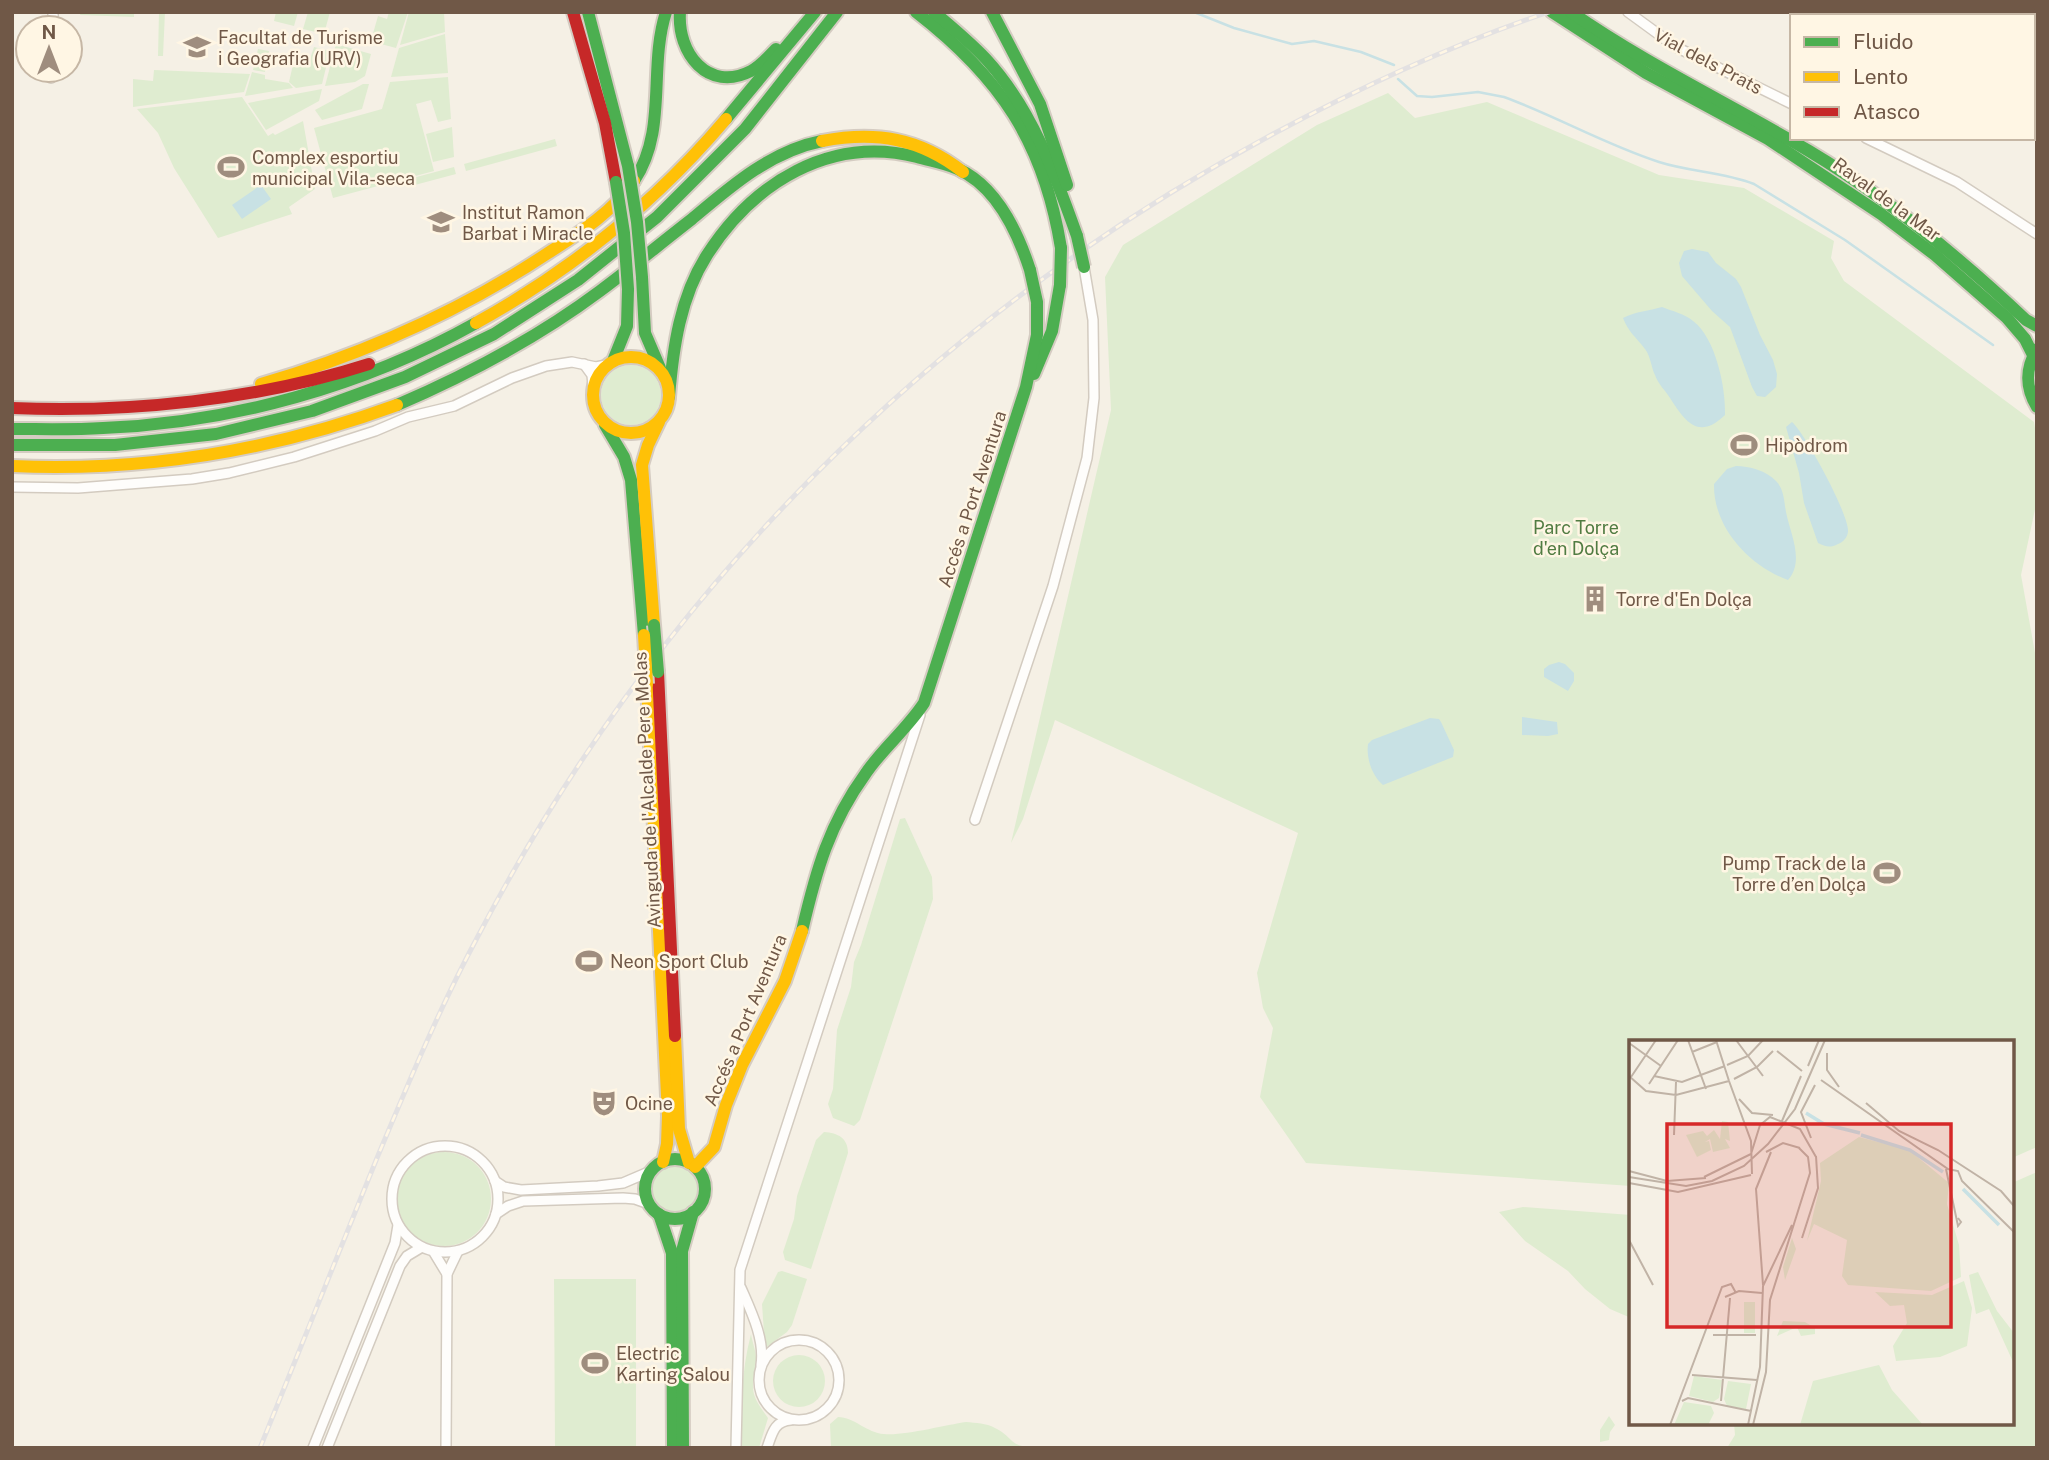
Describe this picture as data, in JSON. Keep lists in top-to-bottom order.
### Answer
{
  "streets": {
    "main road": ["Raval de la Mar", "Accés a Port Aventura", "Avinguda de l'Alcalde Pere Molas"],
    "street": ["Vial dels Prats"]
  },
  "crossings": [
    ["Accés a Port Aventura", "Avinguda de l'Alcalde Pere Molas"]
  ],
  "parks": ["Parc Torre d'en Dolça"],
  "places": {
    "school or university": ["Facultat de Turisme i Geografia (URV)", "Institut Ramon Barbat i Miracle"],
    "sports": [
      "Complex esportiu municipal Vila-seca",
      "Hipòdrom",
      "Pump Track de la Torre d’en Dolça",
      "Neon Sport Club",
      "Electric Karting Salou"
    ],
    "building": ["Torre d'En Dolça"],
    "theatre": ["Ocine"]
  },
  "legend": ["Fluido", "Lento", "Atasco"],
  "north": "top"
}
